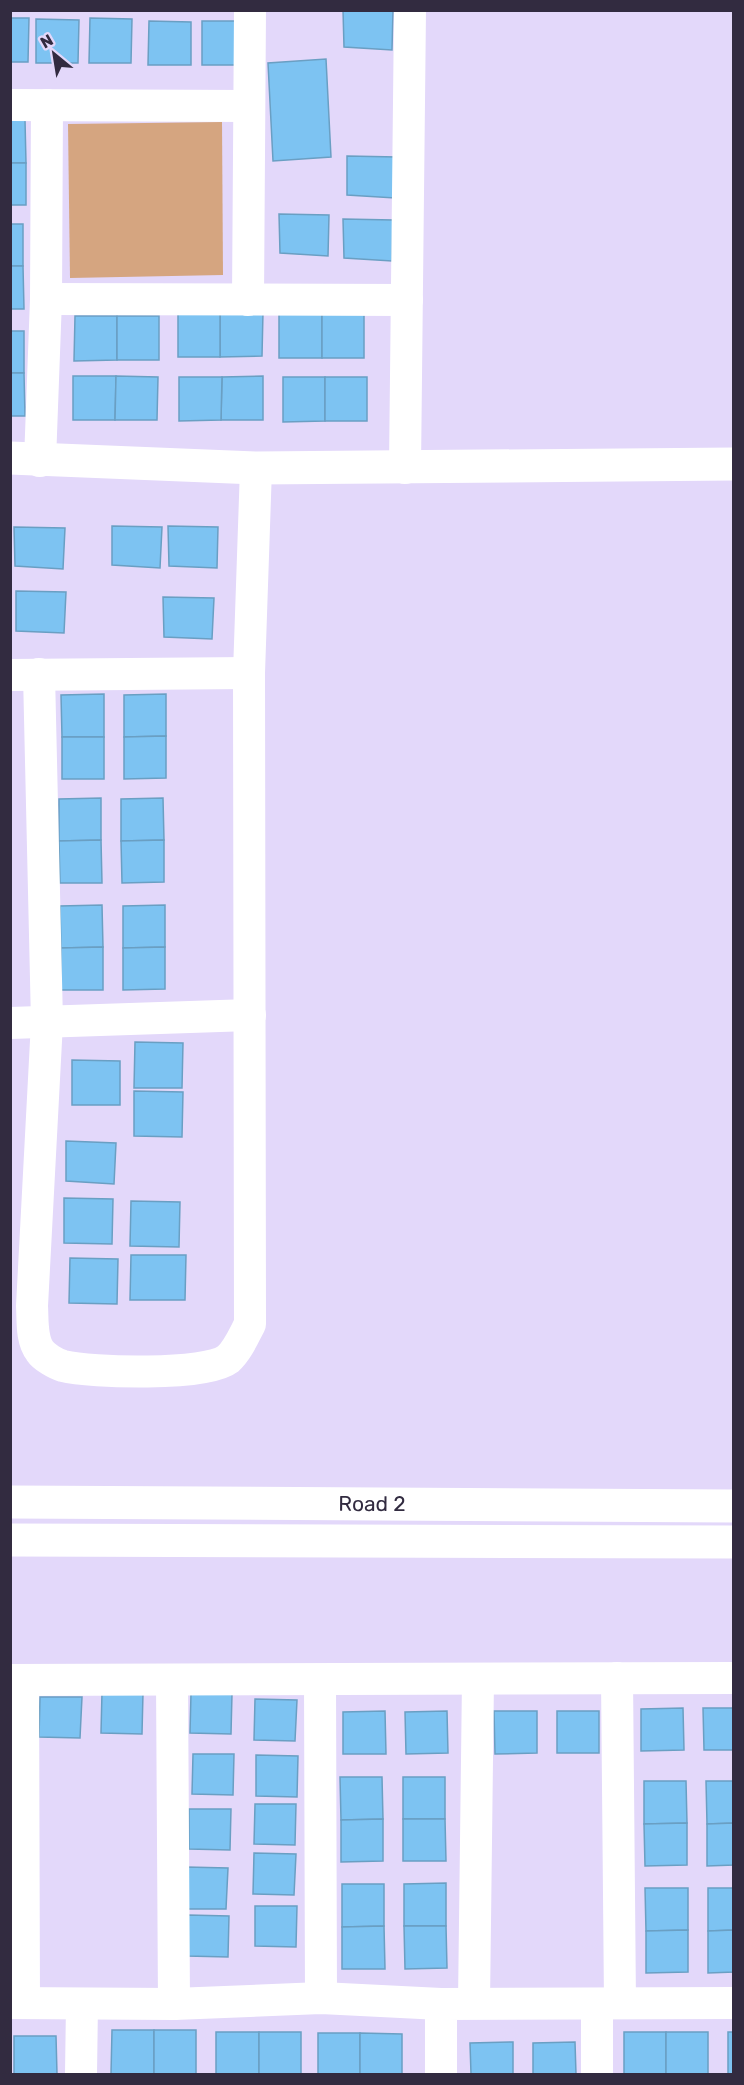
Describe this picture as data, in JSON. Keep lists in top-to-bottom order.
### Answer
{
  "streets": {
    "street": ["Road 2"]
  },
  "north": "top left"
}
